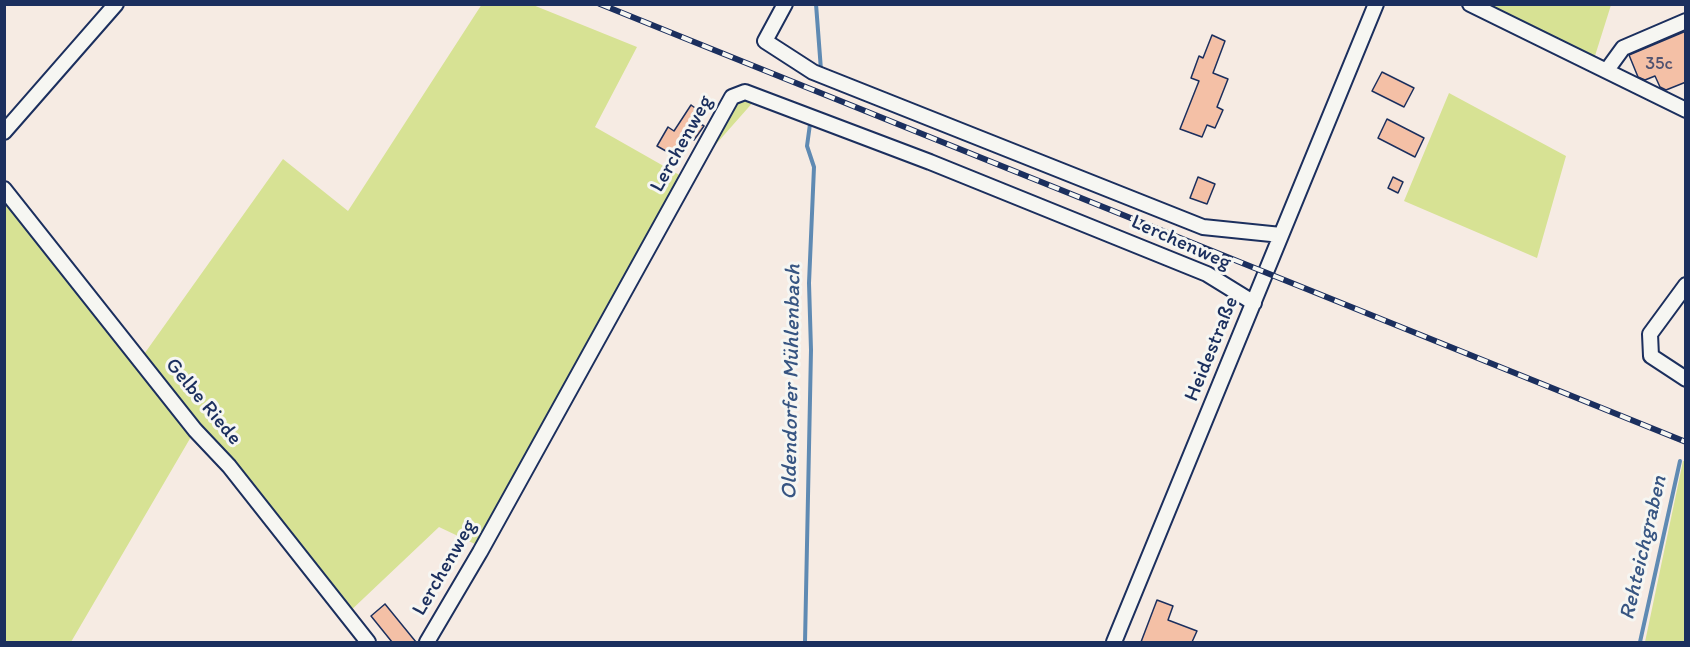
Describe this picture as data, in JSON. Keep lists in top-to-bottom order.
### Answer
{
  "streets": {
    "street": ["Lerchenweg", "Heidestraße", "Gelbe Riede"]
  },
  "crossings": [
    ["Lerchenweg", "Heidestraße"]
  ],
  "water": ["Oldendorfer Mühlenbach", "Rehteichgraben"],
  "house_numbers": ["35c"]
}
